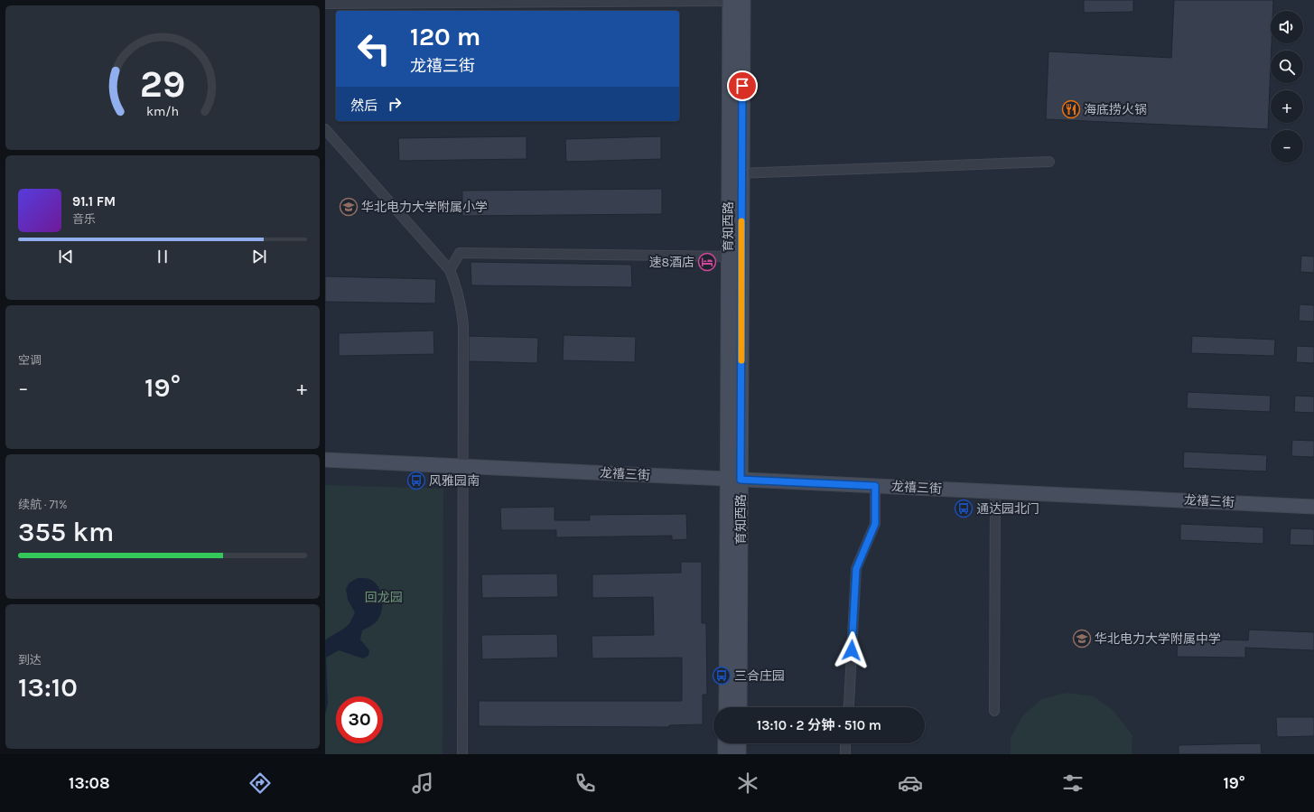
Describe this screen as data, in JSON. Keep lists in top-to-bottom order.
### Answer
{
  "streets": {
    "street": ["育知西路", "龙禧三街"]
  },
  "crossings": [
    ["育知西路", "龙禧三街"]
  ],
  "parks": ["回龙园"],
  "places": {
    "restaurant": ["海底捞火锅"],
    "school or university": ["华北电力大学附属小学", "华北电力大学附属中学"],
    "hotel": ["速8酒店"],
    "bus stop": ["风雅园南", "通达园北门", "三合庄园"]
  },
  "page": {
    "map_buttons": ["+", "−"],
    "turn": ["120 m", "龙禧三街"],
    "then": "然后",
    "song": ["91.1 FM", "音乐"],
    "tile": [
      "空调",
      ["续航 · 71%", "355 km"],
      ["到达", "13:10"]
    ],
    "heat": ["−", "19°", "+"],
    "limit": "30",
    "trip": "13:10 · 2 分钟 · 510 m",
    "tabs": ["13:08", "19°"],
    "gauge": ["29", "km/h"]
  }
}
